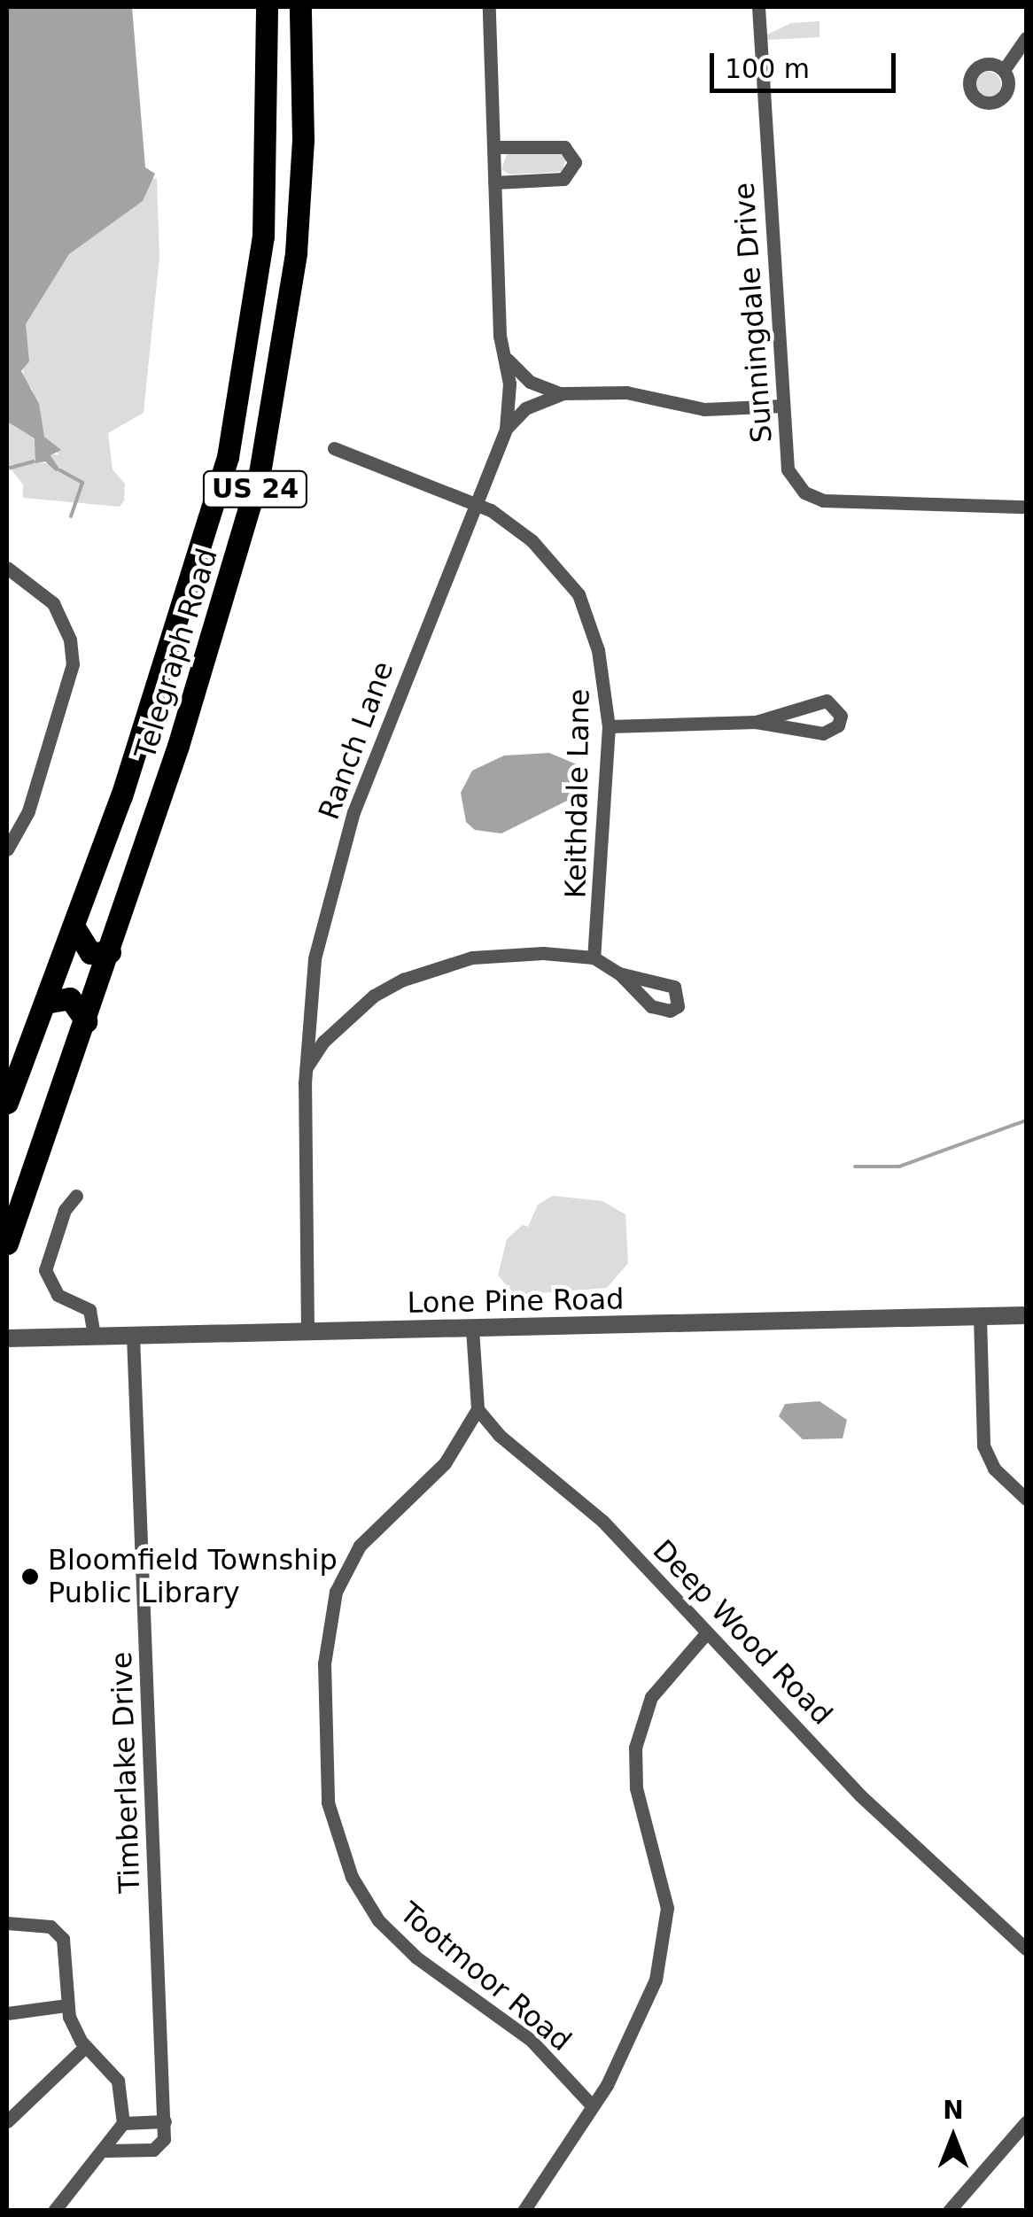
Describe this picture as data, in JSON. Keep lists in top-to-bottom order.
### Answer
{
  "streets": {
    "highway": ["US 24", "Telegraph Road"],
    "street": [
      "Sunningdale Drive",
      "Ranch Lane",
      "Keithdale Lane",
      "Lone Pine Road",
      "Deep Wood Road",
      "Timberlake Drive",
      "Tootmoor Road"
    ]
  },
  "crossings": [
    ["Ranch Lane", "Keithdale Lane"],
    ["Ranch Lane", "Lone Pine Road"],
    ["Lone Pine Road", "Timberlake Drive"],
    ["Deep Wood Road", "Tootmoor Road"]
  ],
  "places": ["Bloomfield Township Public Library"],
  "scale_bar": "100 m",
  "north": "top"
}
